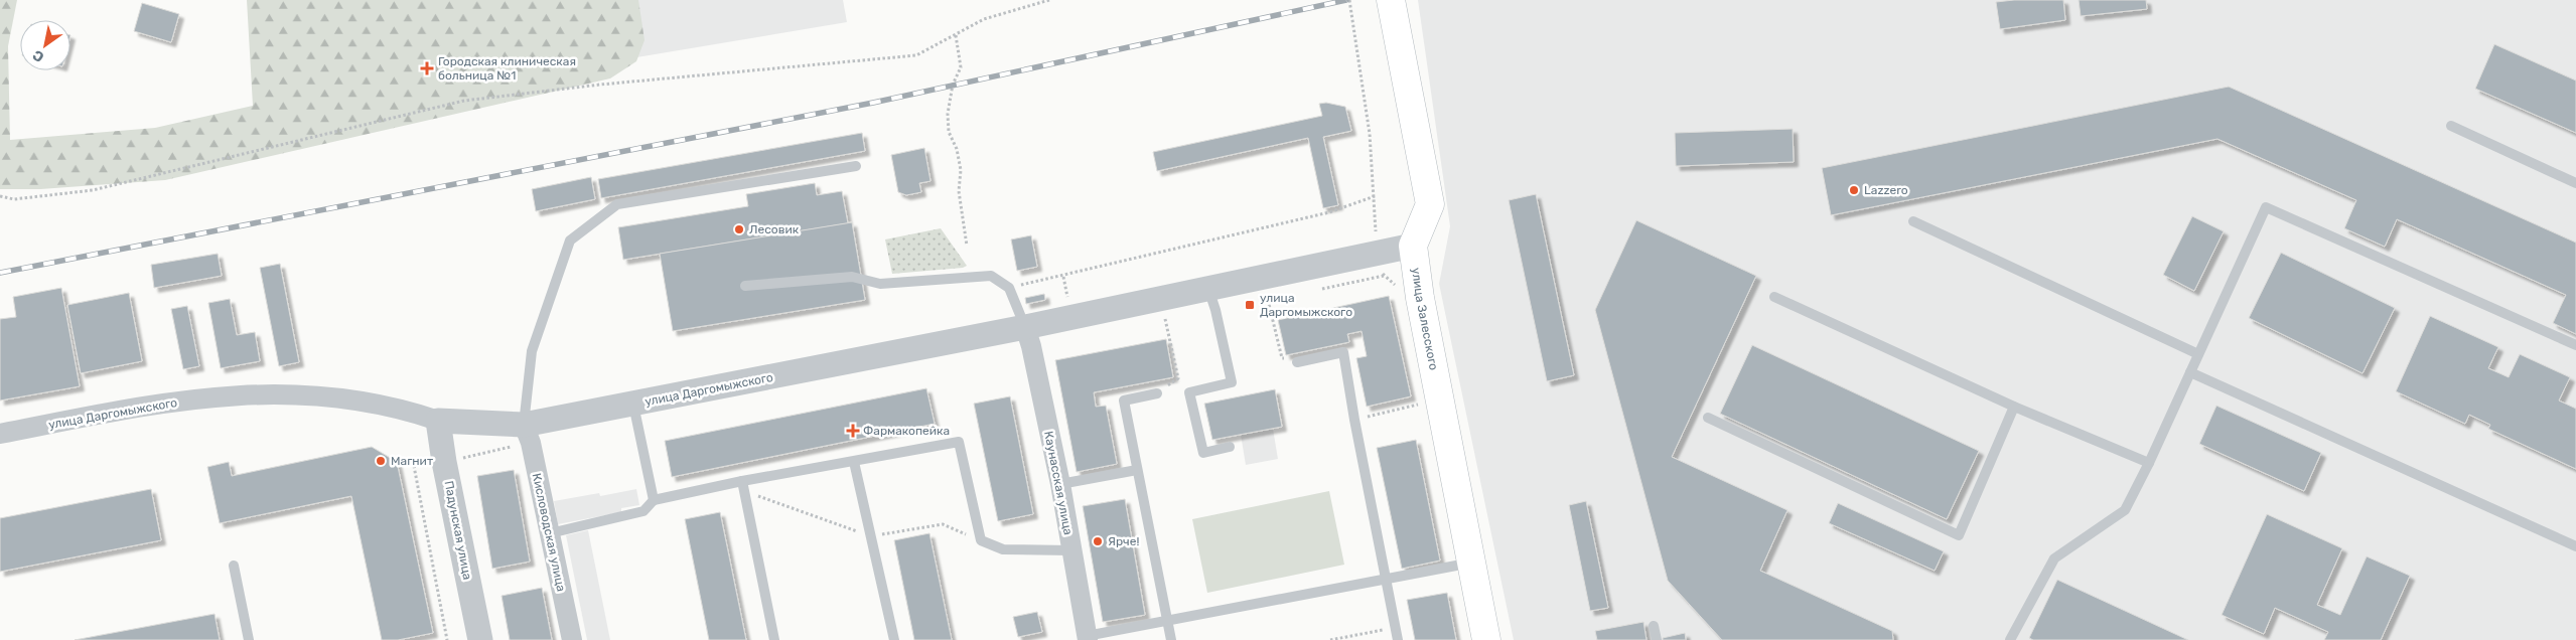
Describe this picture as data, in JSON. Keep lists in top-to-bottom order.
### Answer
{
  "streets": {
    "main road": ["улица Залесского"],
    "street": [
      "улица Даргомыжского",
      "Каунасская улица",
      "Падунская улица",
      "Кисловодская улица"
    ]
  },
  "crossings": [
    ["улица Залесского", "улица Даргомыжского"],
    ["улица Даргомыжского", "Каунасская улица"],
    ["улица Даргомыжского", "Падунская улица"],
    ["улица Даргомыжского", "Кисловодская улица"]
  ],
  "places": {
    "health": ["Городская клиническая больница №1", "Фармакопейка"],
    "other": [
      "Lazzero",
      "Лесовик",
      "Магнит",
      "Ярче!"
    ],
    "transit": ["улица Даргомыжского"]
  },
  "north": "bottom left"
}
